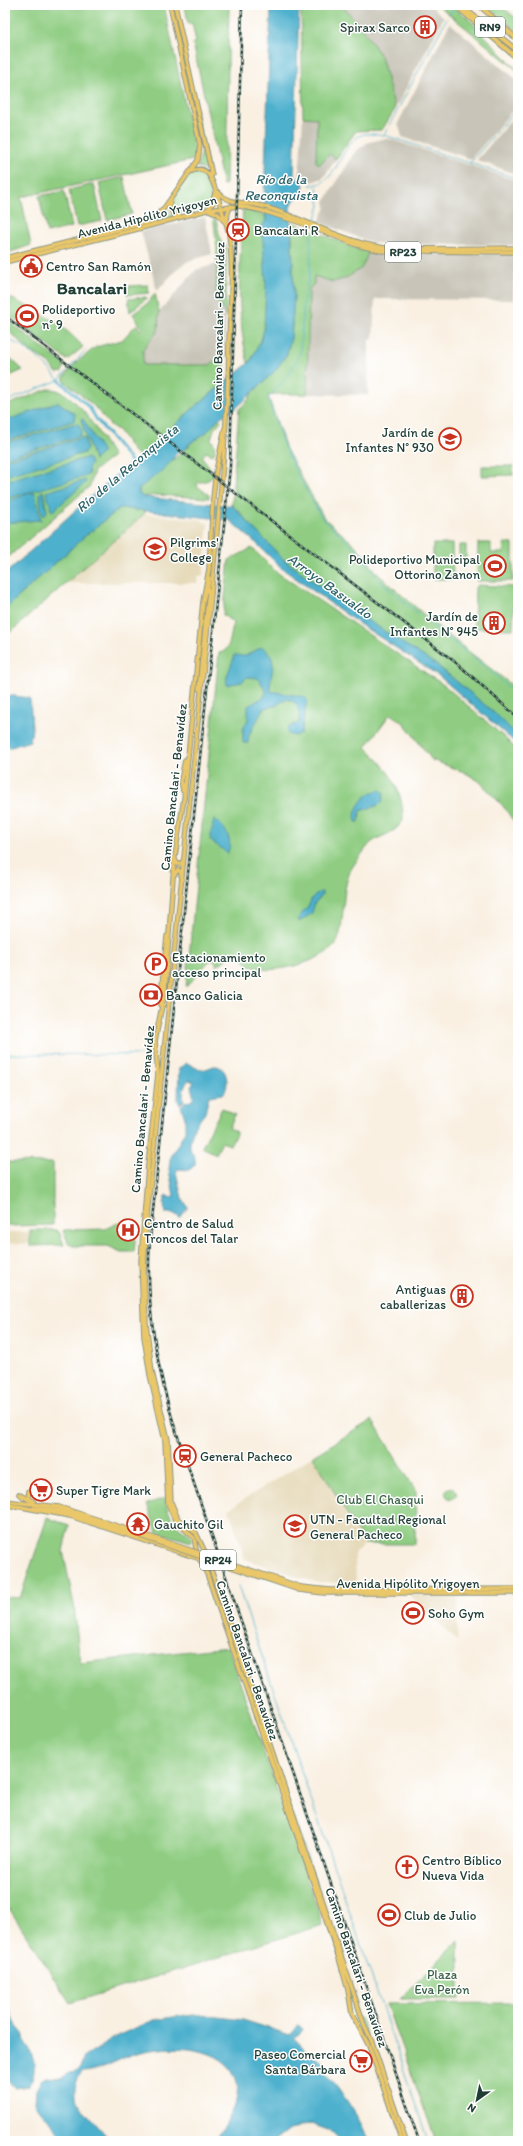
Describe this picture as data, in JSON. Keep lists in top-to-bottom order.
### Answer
{
  "streets": {
    "highway": ["RN9"],
    "main road": [
      "Avenida Hipólito Yrigoyen",
      "RP23",
      "Camino Bancalari - Benavídez",
      "RP24"
    ]
  },
  "crossings": [
    ["Avenida Hipólito Yrigoyen", "RP23"],
    ["Avenida Hipólito Yrigoyen", "Camino Bancalari - Benavídez"],
    ["Avenida Hipólito Yrigoyen", "RP24"]
  ],
  "districts": ["Bancalari"],
  "water": ["Río de la Reconquista", "Arroyo Basualdo"],
  "parks": ["Club El Chasqui", "Plaza Eva Perón"],
  "places": {
    "building": ["Spirax Sarco", "Jardín de Infantes N° 945", "Antiguas caballerizas"],
    "station": ["Bancalari R", "General Pacheco"],
    "public building": ["Centro San Ramón"],
    "sports": [
      "Polideportivo n° 9",
      "Polideportivo Municipal Ottorino Zanon",
      "Soho Gym",
      "Club de Julio"
    ],
    "school or university": ["Jardín de Infantes N° 930", "Pilgrims' College", "UTN - Facultad Regional General Pacheco"],
    "parking": ["Estacionamiento acceso principal"],
    "bank": ["Banco Galicia"],
    "hospital": ["Centro de Salud Troncos del Talar"],
    "supermarket": ["Super Tigre Mark", "Paseo Comercial Santa Bárbara"],
    "temple": ["Gauchito Gil"],
    "church": ["Centro Bíblico Nueva Vida"]
  },
  "north": "bottom left"
}
